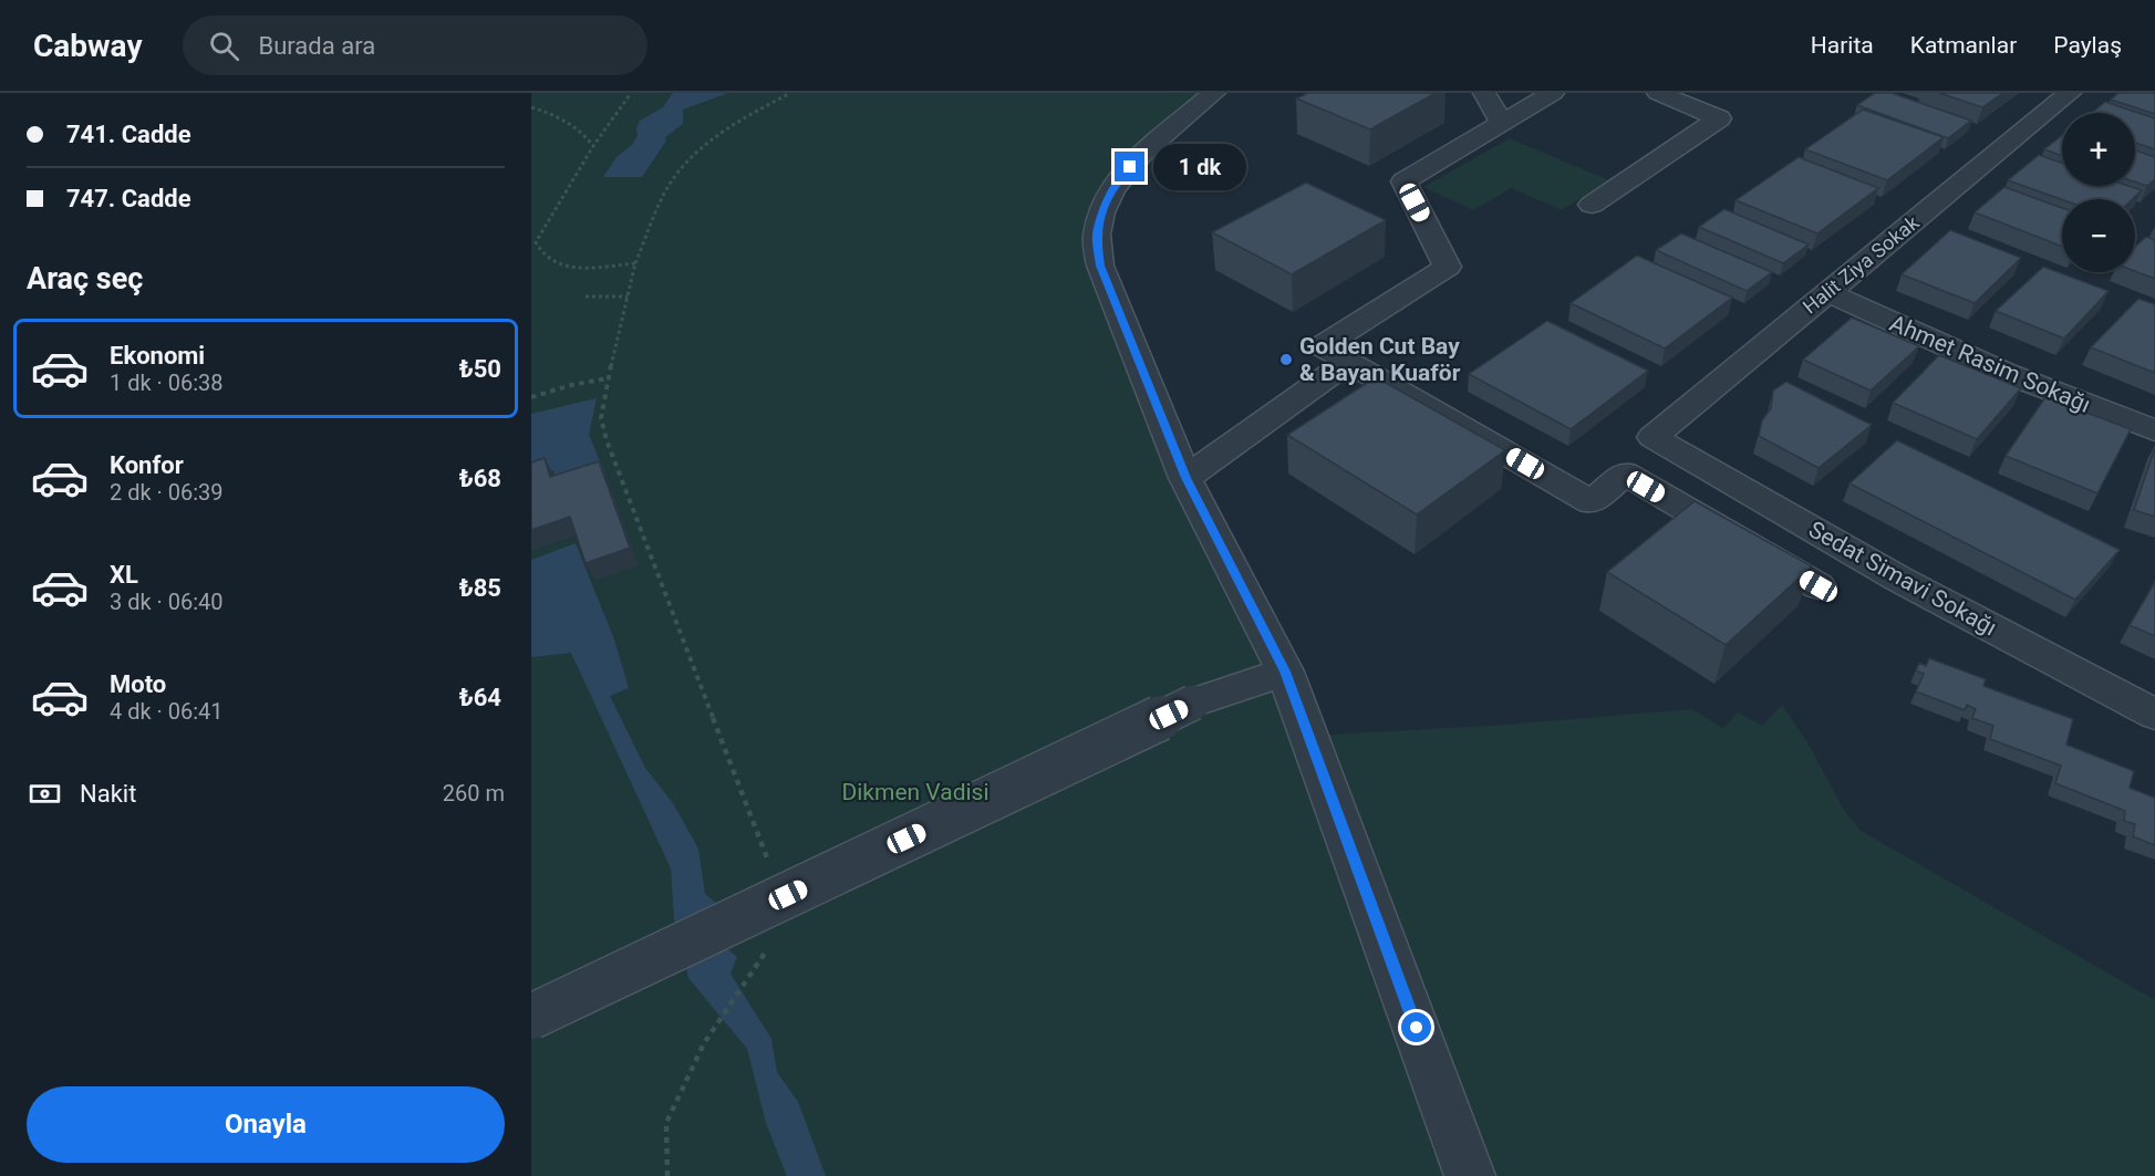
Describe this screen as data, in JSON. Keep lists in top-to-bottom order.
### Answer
{
  "streets": {
    "street": ["Halit Ziya Sokak", "Ahmet Rasim Sokağı", "Sedat Simavi Sokağı"]
  },
  "crossings": [
    ["Halit Ziya Sokak", "Ahmet Rasim Sokağı"],
    ["Halit Ziya Sokak", "Sedat Simavi Sokağı"]
  ],
  "parks": ["Dikmen Vadisi"],
  "places": ["Golden Cut Bay & Bayan Kuaför"],
  "page": {
    "header": "Cabway",
    "search": "Burada ara",
    "nav": ["Harita", "Katmanlar", "Paylaş"],
    "banner": ["741. Cadde", "747. Cadde"],
    "map_buttons": ["+", "−"],
    "bubble": "1 dk",
    "heading": "Araç seç",
    "list": [
      {
        "name": "Ekonomi",
        "note": "1 dk · 06:38",
        "value": "₺50"
      },
      {
        "name": "Konfor",
        "note": "2 dk · 06:39",
        "value": "₺68"
      },
      {
        "name": "XL",
        "note": "3 dk · 06:40",
        "value": "₺85"
      },
      {
        "name": "Moto",
        "note": "4 dk · 06:41",
        "value": "₺64"
      }
    ],
    "pay": ["Nakit", "260 m"],
    "buttons": "Onayla"
  }
}
